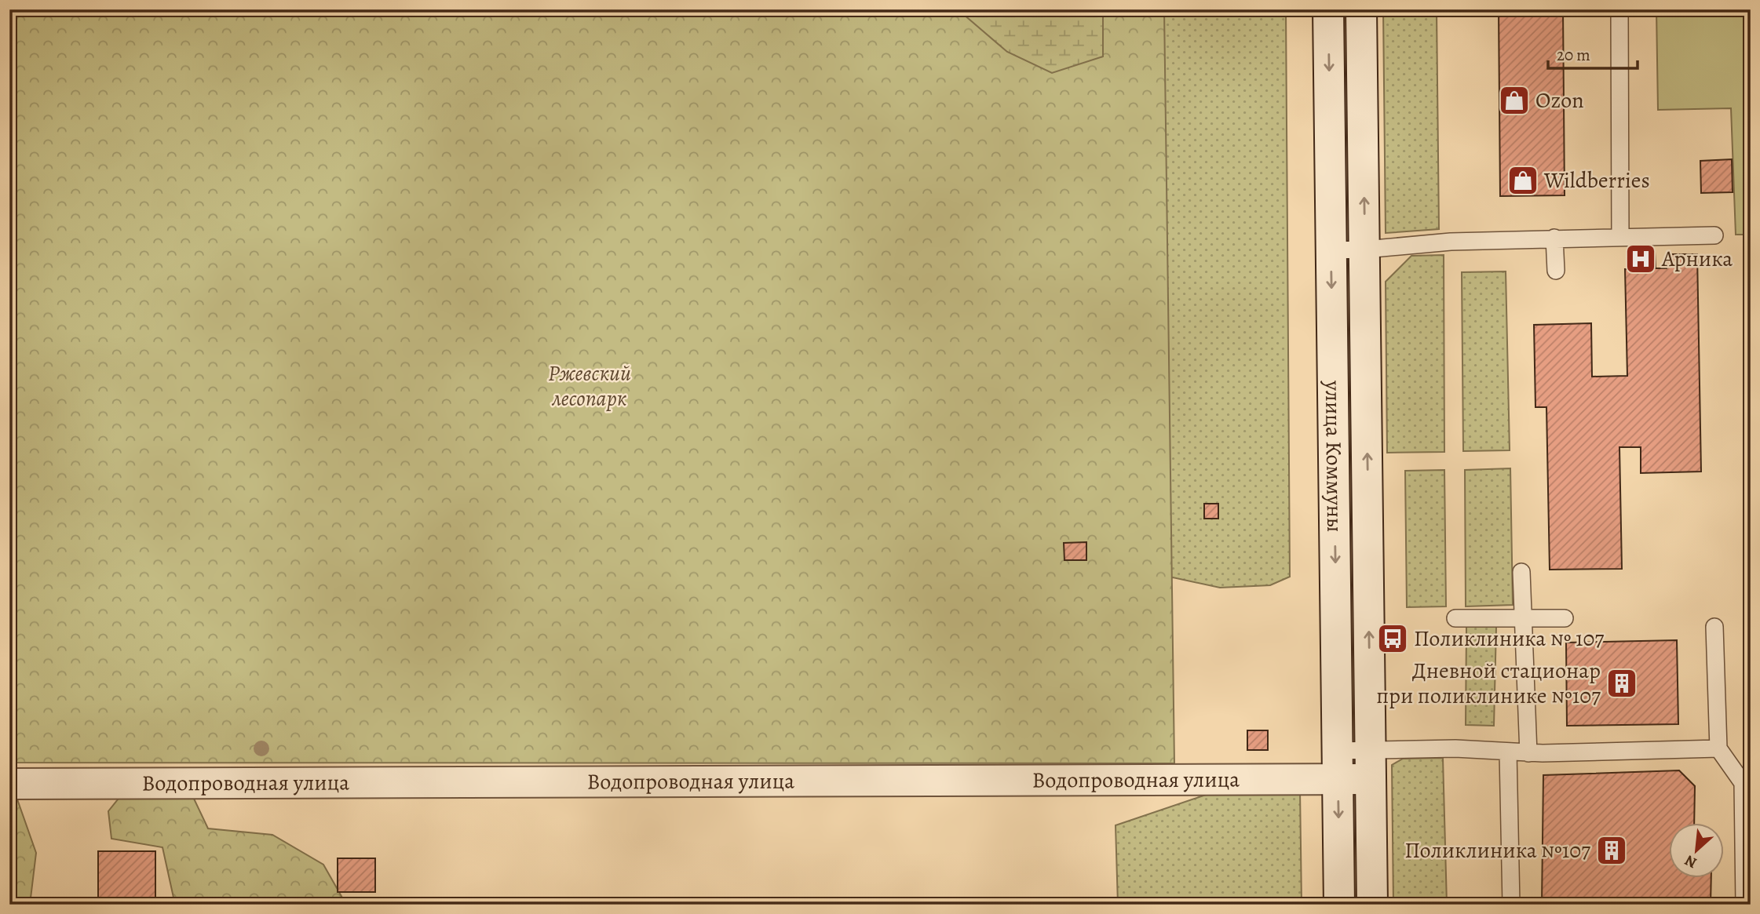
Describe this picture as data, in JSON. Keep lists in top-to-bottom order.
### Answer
{
  "streets": {
    "main road": ["улица Коммуны", "Водопроводная улица"]
  },
  "crossings": [
    ["улица Коммуны", "Водопроводная улица"]
  ],
  "parks": ["Ржевский лесопарк"],
  "places": {
    "shop": ["Ozon", "Wildberries"],
    "hospital": ["Арника"],
    "bus stop": ["Поликлиника № 107"],
    "building": ["Дневной стационар при поликлинике №107", "Поликлиника №107"]
  },
  "scale_bar": "20 m",
  "north": "bottom left"
}
